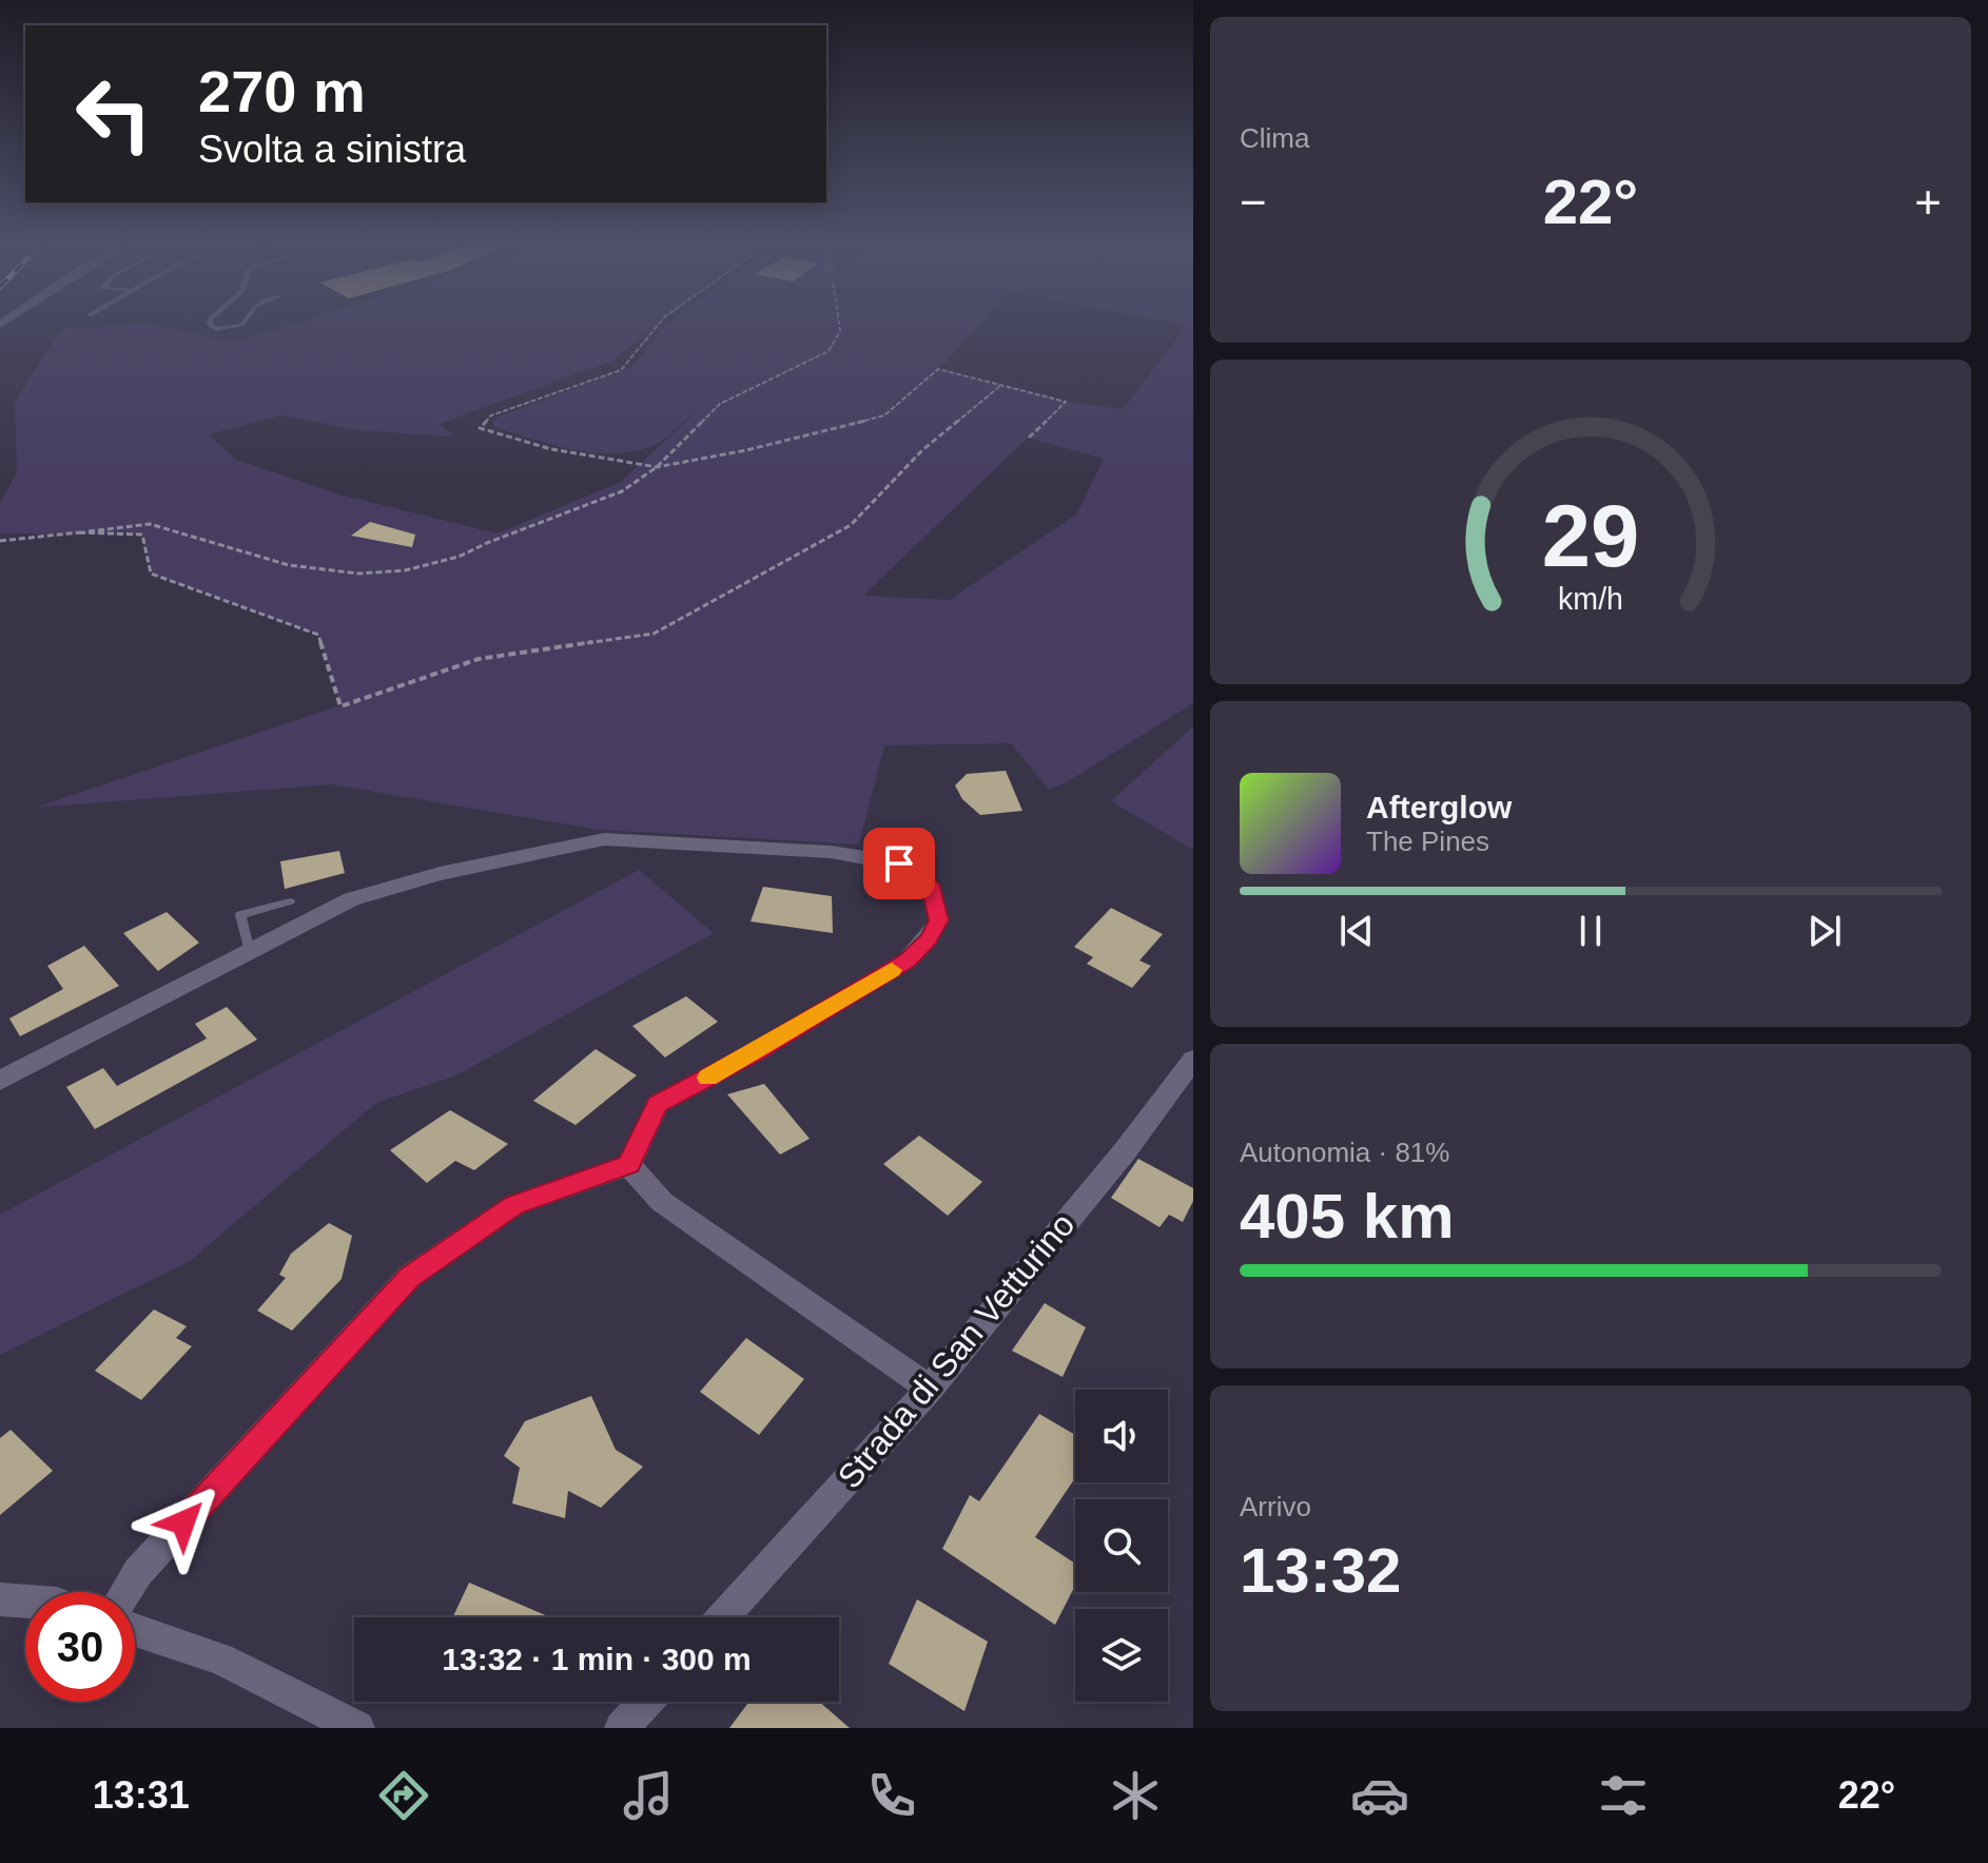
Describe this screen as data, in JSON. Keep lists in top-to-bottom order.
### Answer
{
  "streets": {
    "street": ["Strada di San Vetturino"]
  },
  "page": {
    "tile": [
      "Clima",
      ["Autonomia · 81%", "405 km"],
      ["Arrivo", "13:32"]
    ],
    "turn": ["270 m", "Svolta a sinistra"],
    "heat": ["−", "22°", "+"],
    "song": ["Afterglow", "The Pines"],
    "limit": "30",
    "trip": "13:32 · 1 min · 300 m",
    "tabs": ["13:31", "22°"],
    "gauge": ["29", "km/h"]
  }
}
